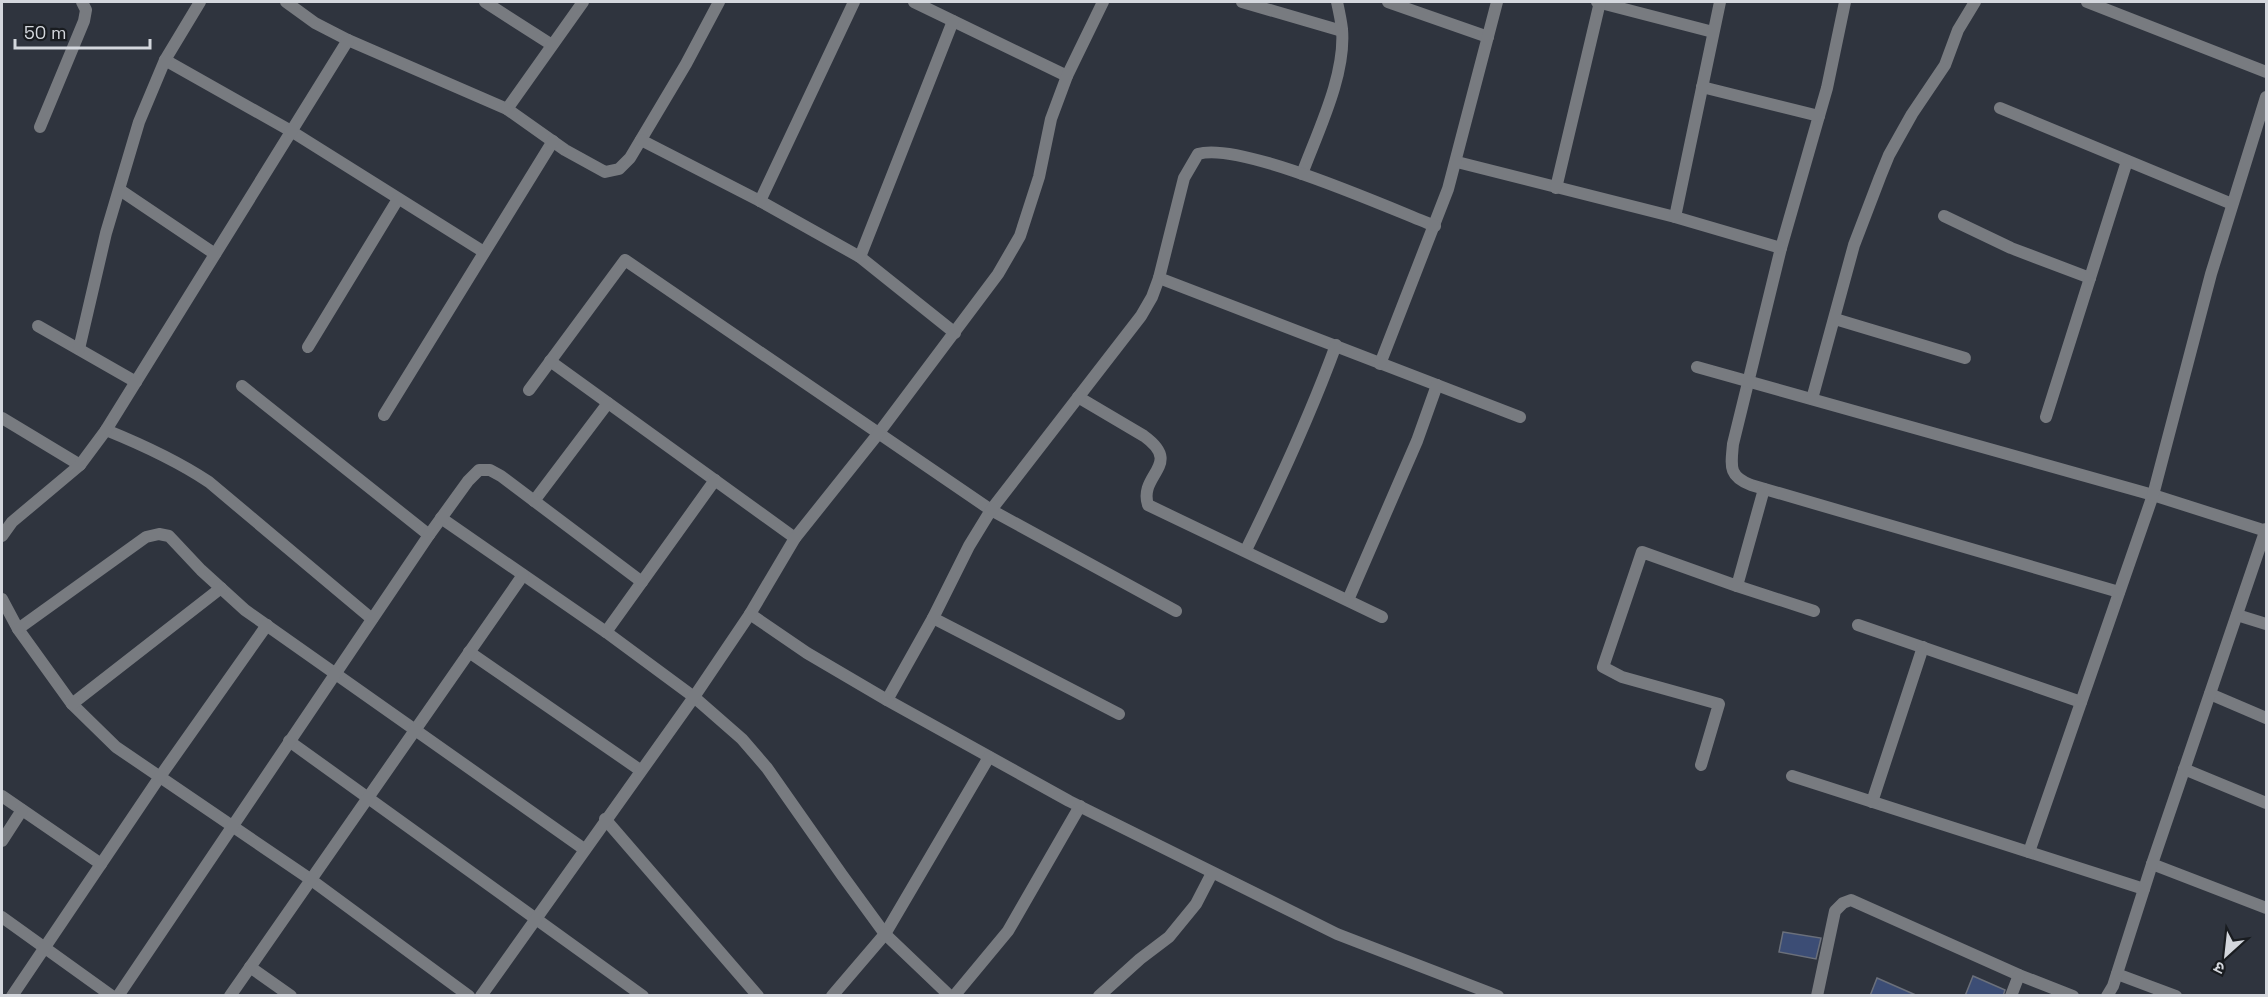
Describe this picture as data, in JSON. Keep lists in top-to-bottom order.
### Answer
{
  "scale_bar": "50 m",
  "north": "bottom left"
}
